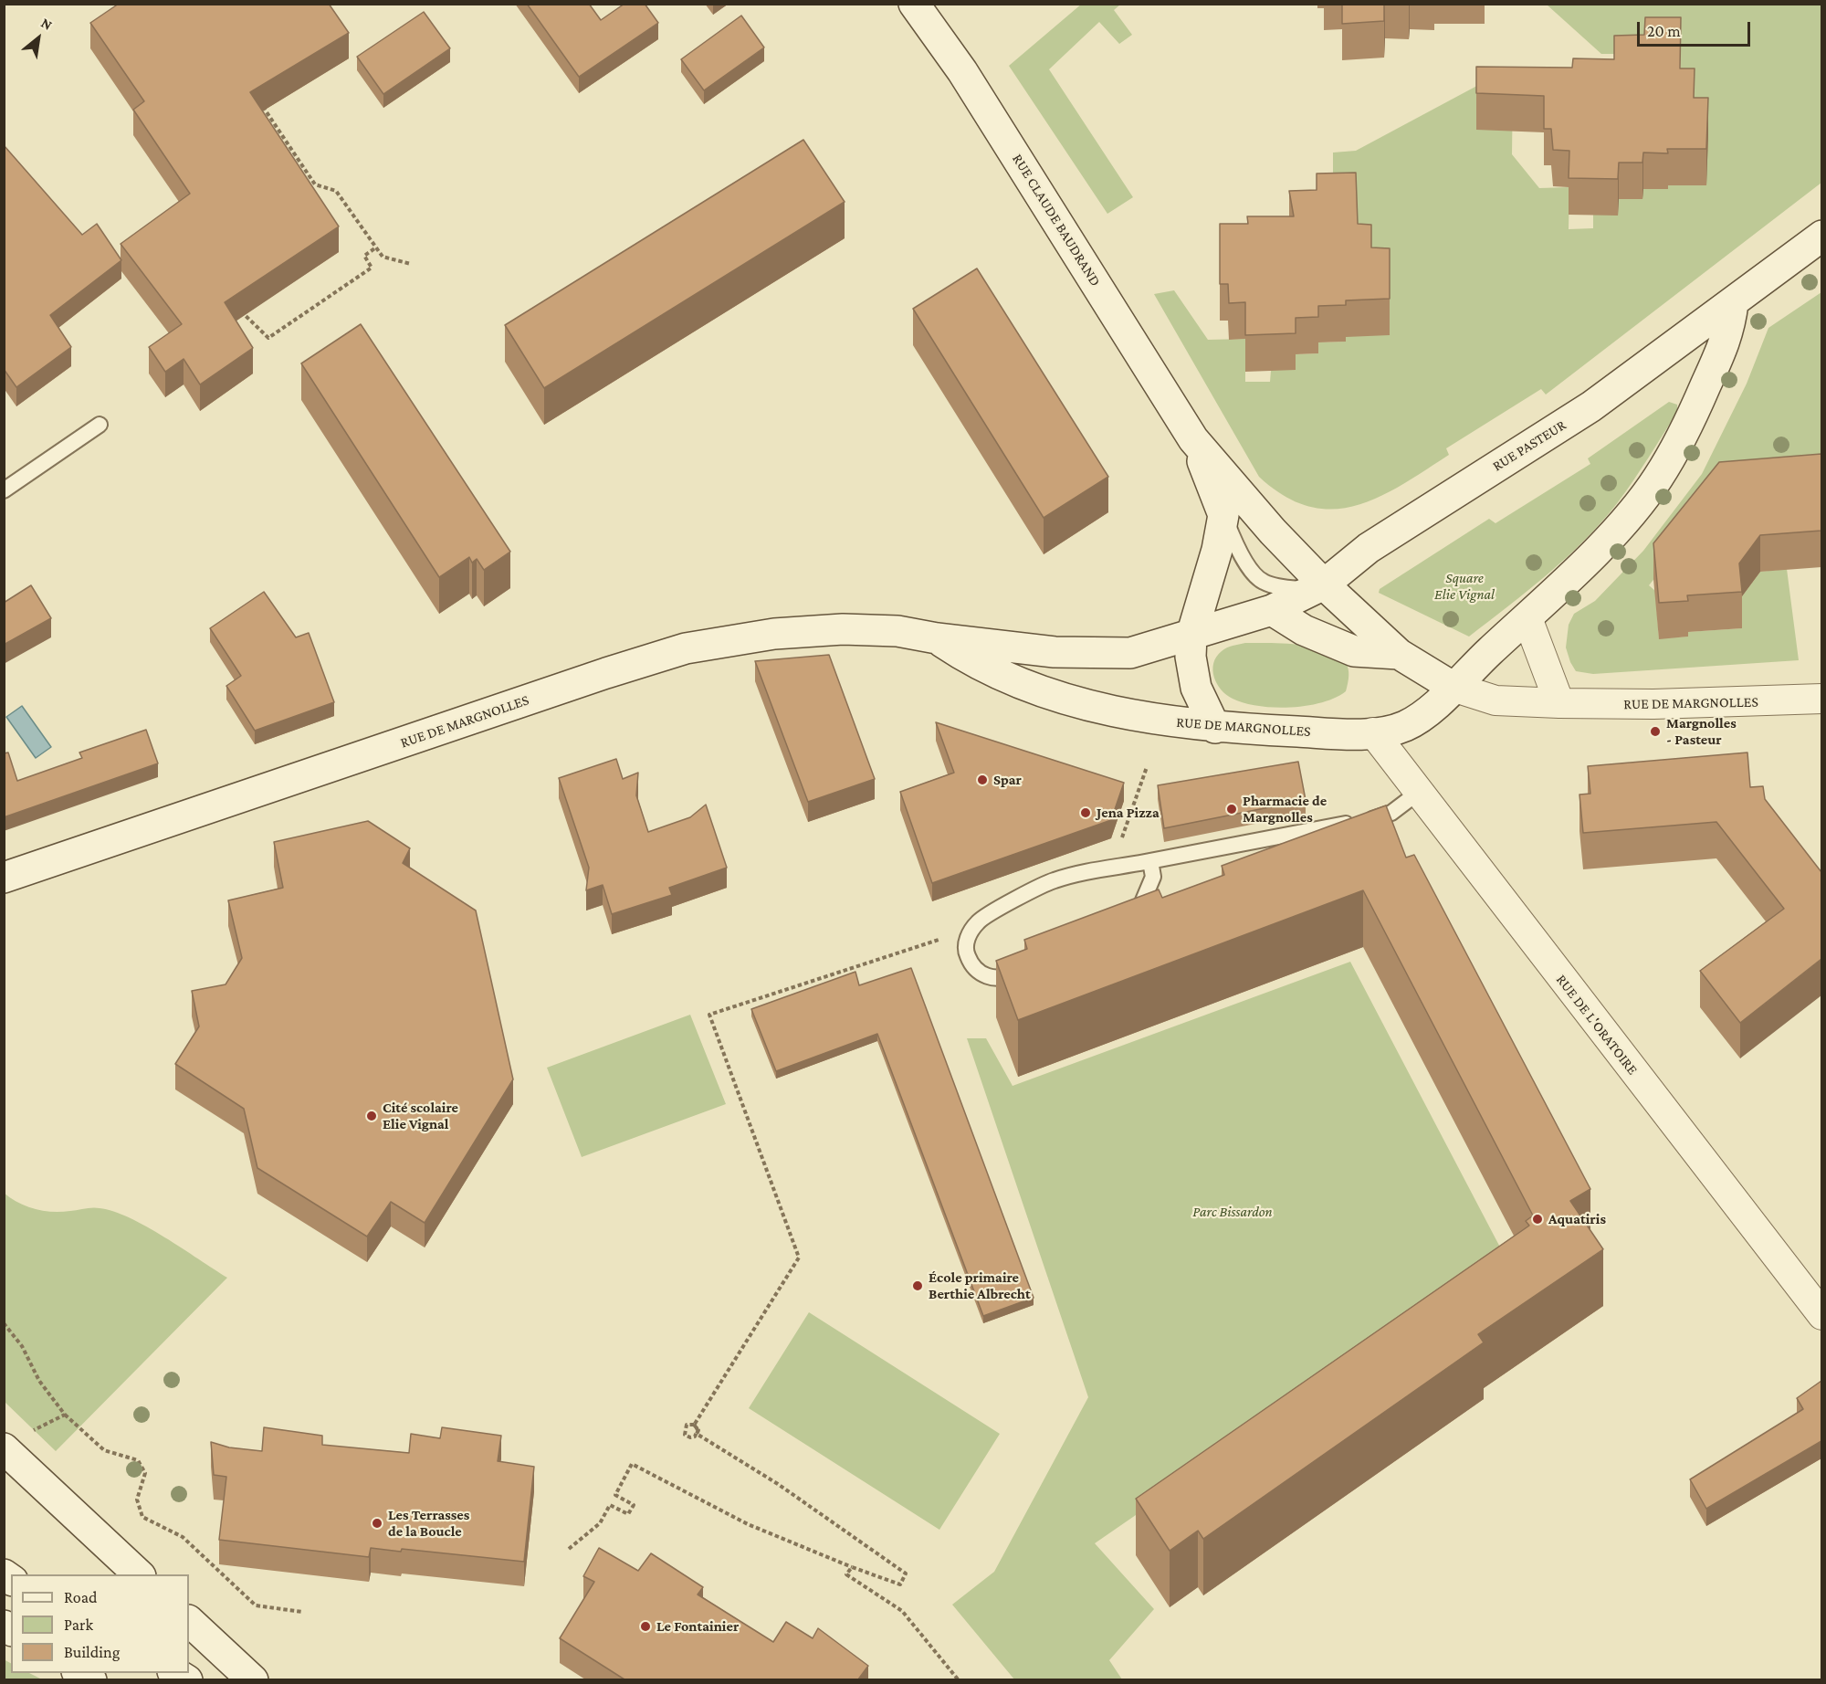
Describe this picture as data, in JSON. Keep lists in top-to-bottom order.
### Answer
{
  "streets": {
    "street": [
      "RUE CLAUDE BAUDRAND",
      "RUE PASTEUR",
      "RUE DE MARGNOLLES",
      "RUE DE L'ORATOIRE"
    ]
  },
  "crossings": [
    ["RUE CLAUDE BAUDRAND", "RUE PASTEUR"],
    ["RUE CLAUDE BAUDRAND", "RUE DE MARGNOLLES"],
    ["RUE PASTEUR", "RUE DE MARGNOLLES"],
    ["RUE DE MARGNOLLES", "RUE DE L'ORATOIRE"]
  ],
  "parks": ["Square Elie Vignal", "Parc Bissardon"],
  "places": [
    "Margnolles - Pasteur",
    "Spar",
    "Pharmacie de Margnolles",
    "Jena Pizza",
    "Cité scolaire Elie Vignal",
    "Aquatiris",
    "École primaire Berthie Albrecht",
    "Les Terrasses de la Boucle",
    "Le Fontainier"
  ],
  "legend": ["Road", "Park", "Building"],
  "scale_bar": "20 m",
  "north": "top right"
}
